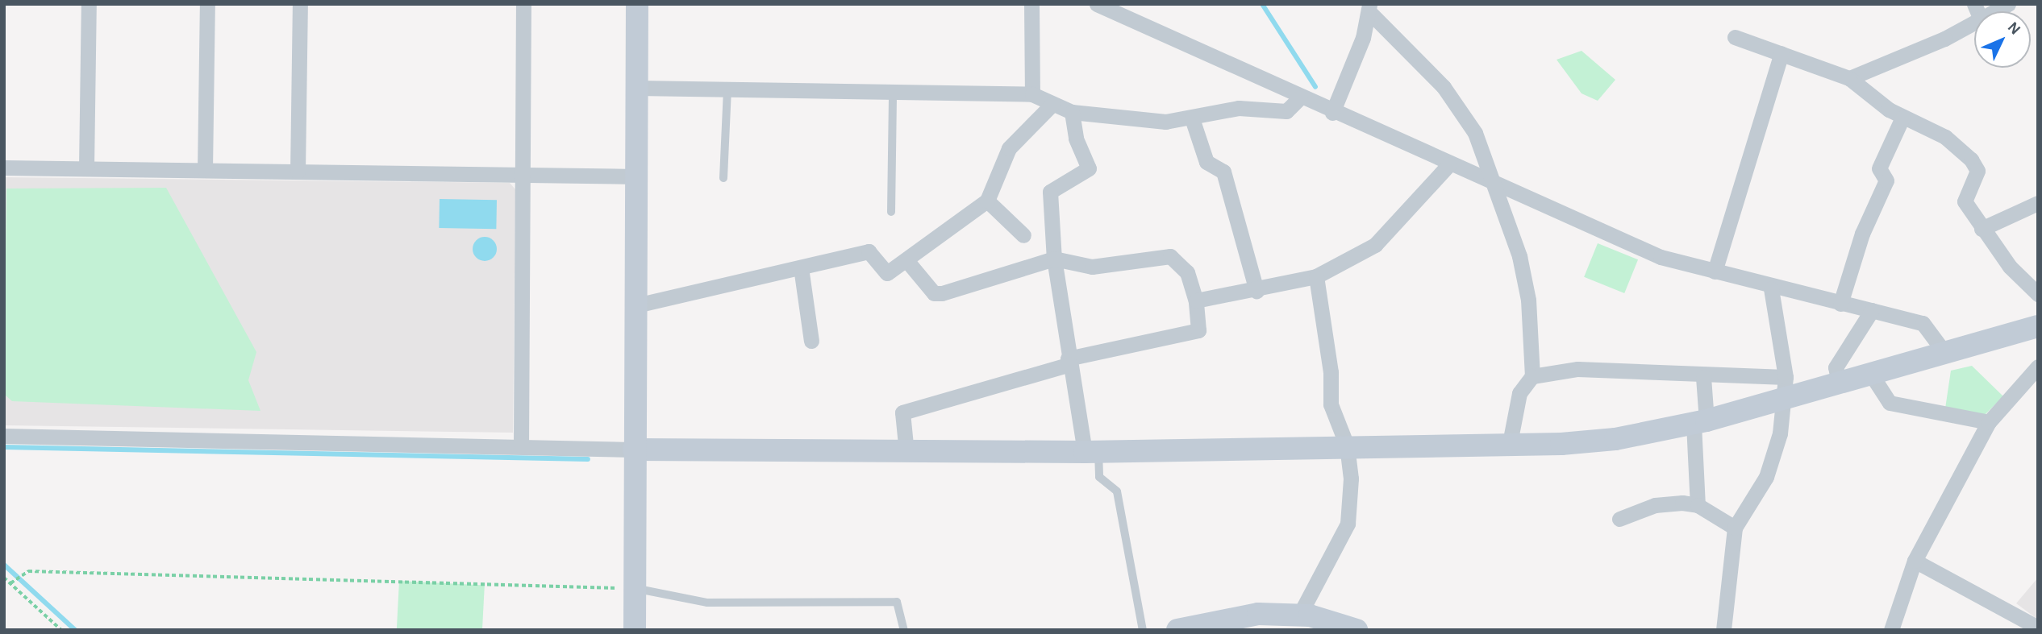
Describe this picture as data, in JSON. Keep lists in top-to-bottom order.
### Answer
{
  "north": "top right"
}
